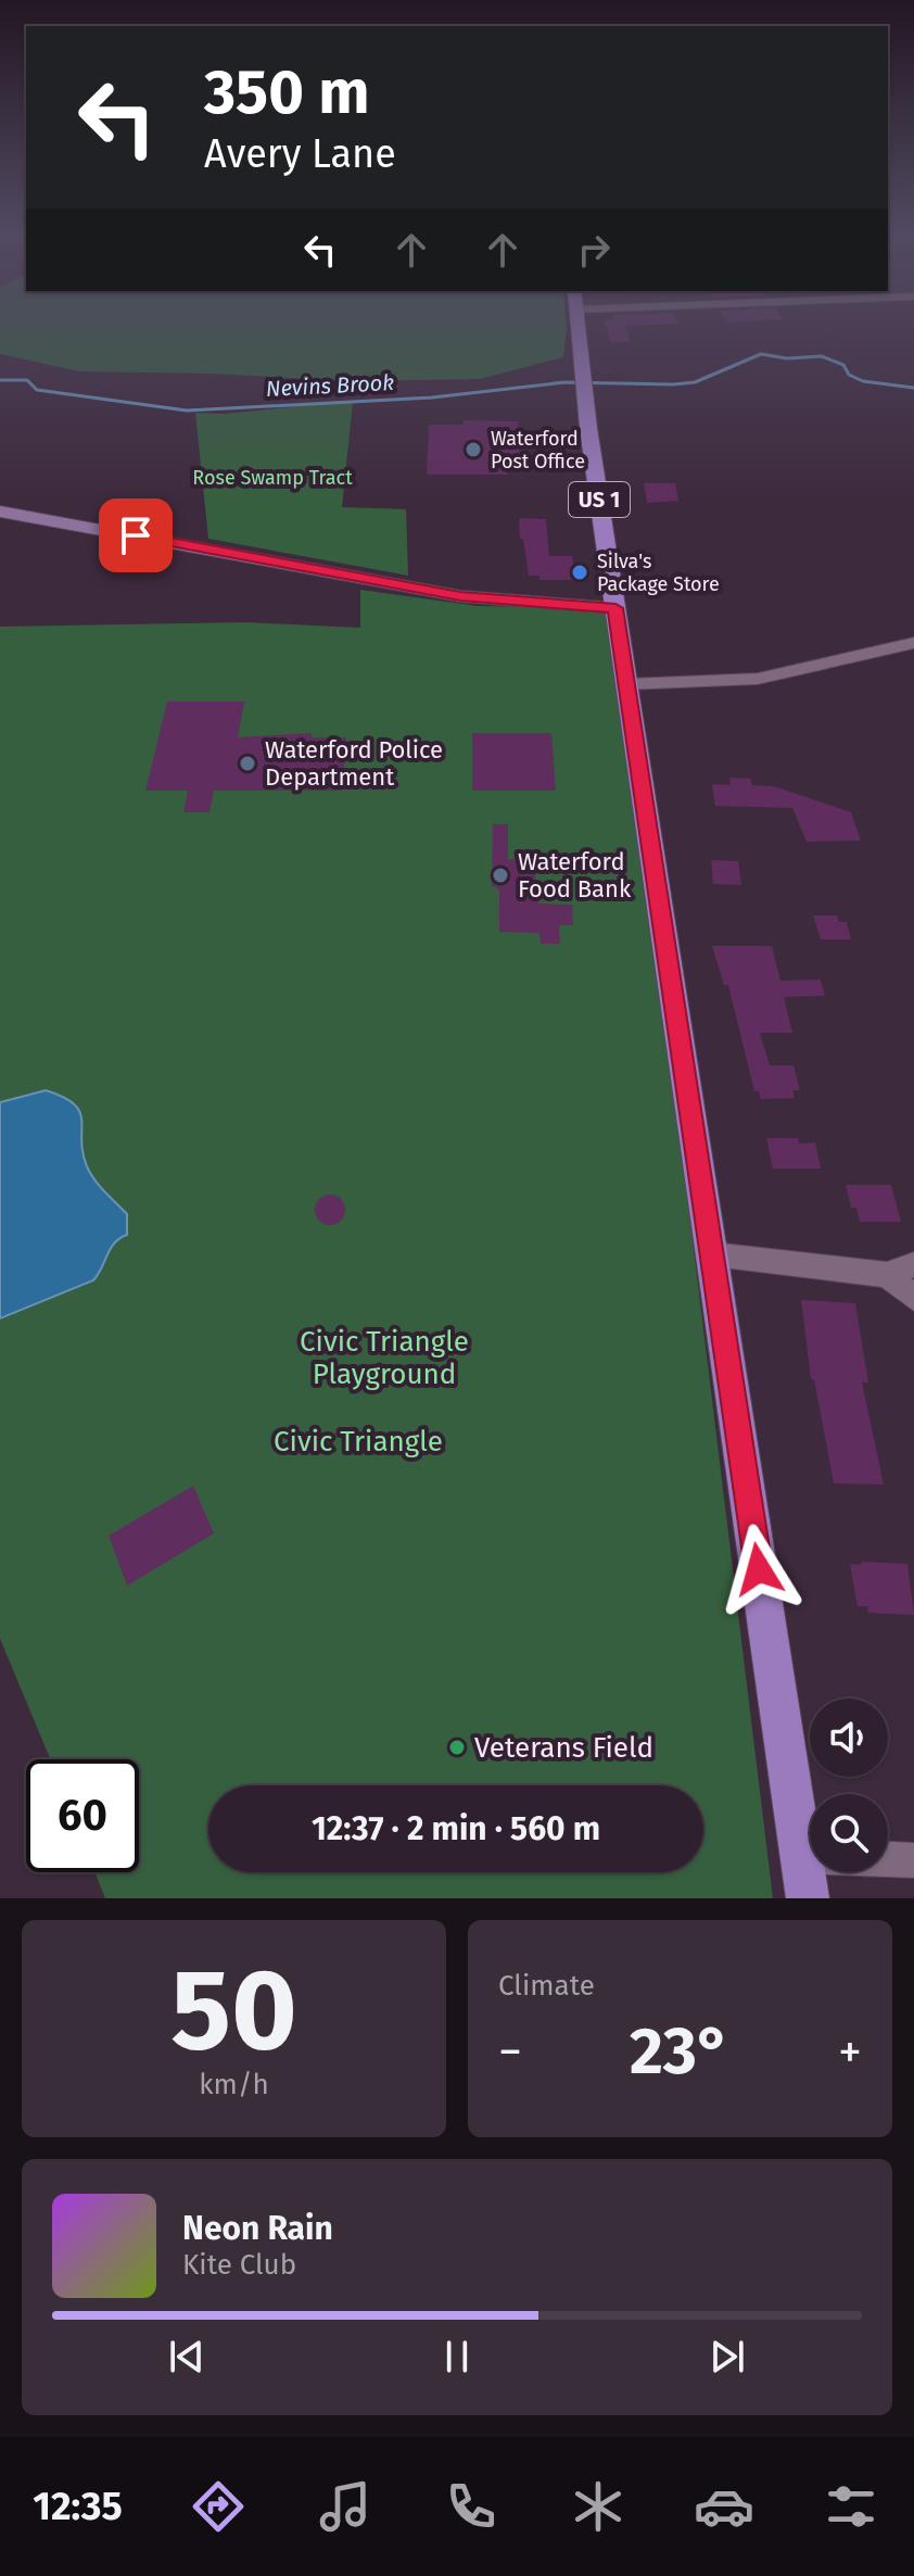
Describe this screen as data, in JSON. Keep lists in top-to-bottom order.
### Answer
{
  "streets": {
    "main road": ["US 1"]
  },
  "water": ["Nevins Brook"],
  "parks": ["Rose Swamp Tract", "Civic Triangle Playground", "Civic Triangle"],
  "places": [
    "Waterford Post Office",
    "Silva's Package Store",
    "Waterford Police Department",
    "Waterford Food Bank",
    "Veterans Field"
  ],
  "page": {
    "turn": ["350 m", "Avery Lane"],
    "limit": "60",
    "trip": "12:37 · 2 min · 560 m",
    "tile": [
      ["50", "km/h"],
      "Climate"
    ],
    "heat": ["−", "23°", "+"],
    "song": ["Neon Rain", "Kite Club"],
    "tabs": "12:35"
  }
}
